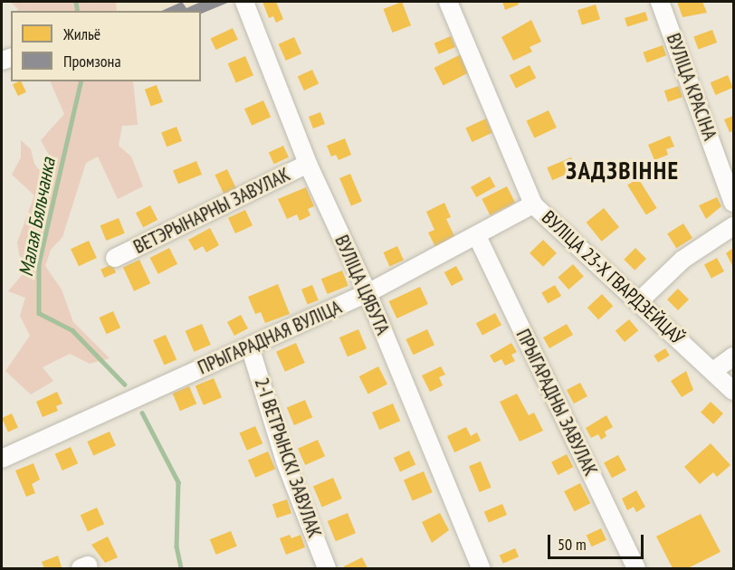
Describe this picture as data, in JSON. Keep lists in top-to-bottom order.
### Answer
{
  "streets": {
    "street": [
      "ВУЛІЦА КРАСІНА",
      "ВЕТЭРЫНАРНЫ ЗАВУЛАК",
      "ВУЛІЦА 23-Х ГВАРДЗЕЙЦАЎ",
      "ВУЛІЦА ЦЯБУТА",
      "ПРЫГАРАДНАЯ ВУЛІЦА",
      "ПРЫГАРАДНЫ ЗАВУЛАК",
      "2-І ВЕТРЫНСКІ ЗАВУЛАК"
    ]
  },
  "crossings": [
    ["ВЕТЭРЫНАРНЫ ЗАВУЛАК", "ВУЛІЦА ЦЯБУТА"],
    ["ВУЛІЦА 23-Х ГВАРДЗЕЙЦАЎ", "ПРЫГАРАДНАЯ ВУЛІЦА"],
    ["ВУЛІЦА ЦЯБУТА", "ПРЫГАРАДНАЯ ВУЛІЦА"],
    ["ПРЫГАРАДНАЯ ВУЛІЦА", "ПРЫГАРАДНЫ ЗАВУЛАК"],
    ["ПРЫГАРАДНАЯ ВУЛІЦА", "2-І ВЕТРЫНСКІ ЗАВУЛАК"]
  ],
  "districts": ["ЗАДЗВІННЕ"],
  "water": ["Малая Бяльчанка"],
  "legend": ["Жильё", "Промзона"],
  "scale_bar": "50 m"
}
